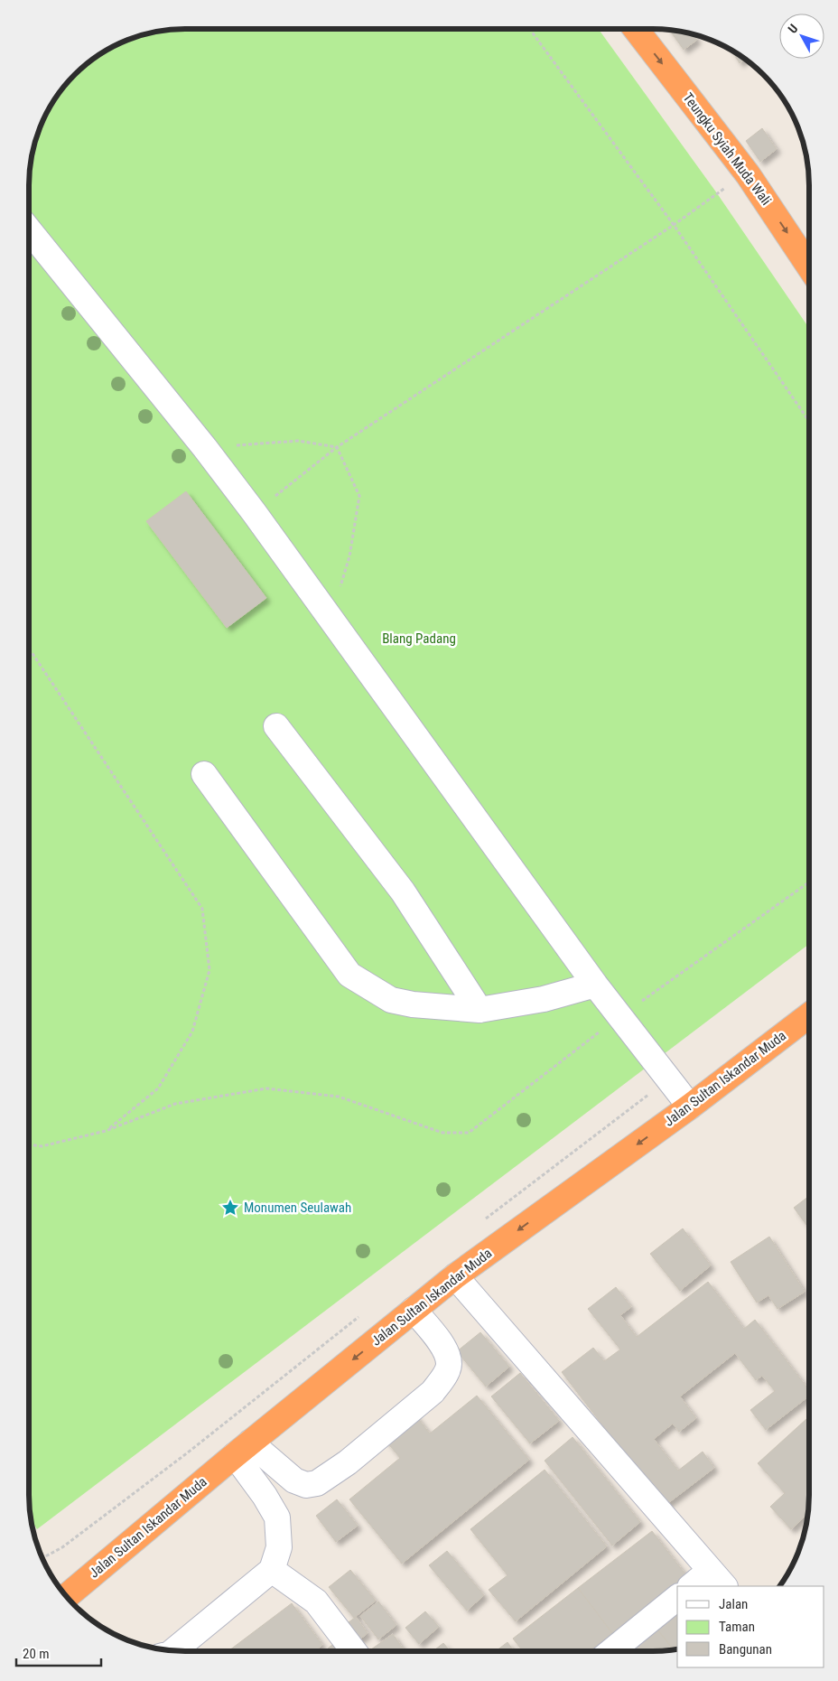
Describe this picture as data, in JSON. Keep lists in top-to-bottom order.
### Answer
{
  "streets": {
    "highway": ["Teungku Syiah Muda Wali", "Jalan Sultan Iskandar Muda"]
  },
  "one_way": ["Teungku Syiah Muda Wali", "Jalan Sultan Iskandar Muda"],
  "parks": ["Blang Padang"],
  "places": {
    "place": ["Monumen Seulawah"]
  },
  "legend": ["Jalan", "Taman", "Bangunan"],
  "scale_bar": "20 m",
  "north": "top left"
}
